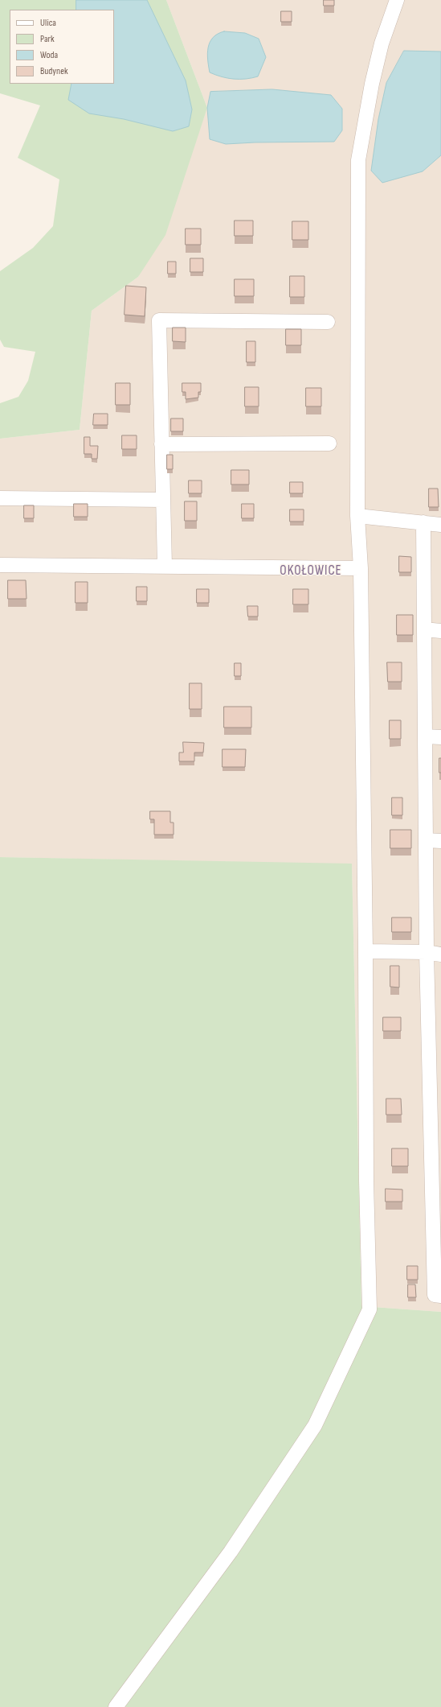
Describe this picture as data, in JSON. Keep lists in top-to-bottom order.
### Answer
{
  "districts": ["OKOŁOWICE"],
  "legend": [
    "Ulica",
    "Park",
    "Woda",
    "Budynek"
  ]
}
